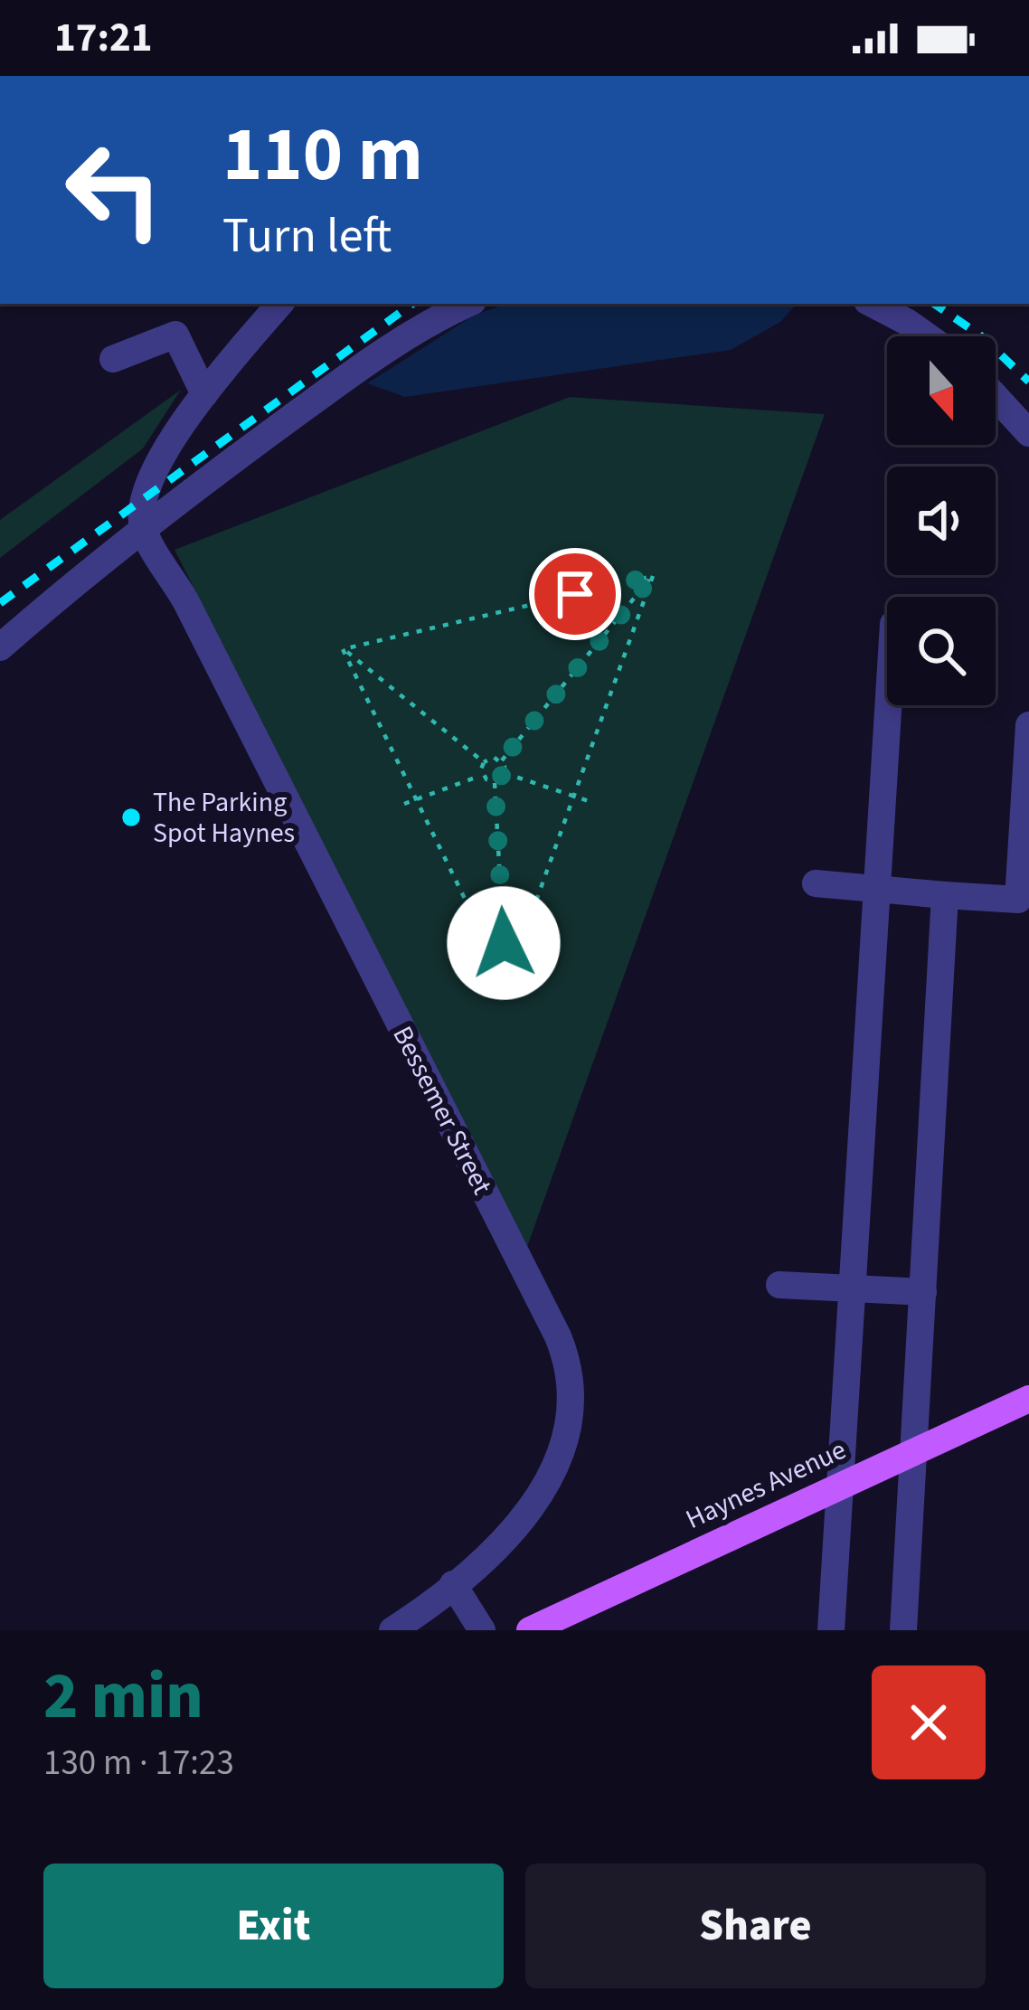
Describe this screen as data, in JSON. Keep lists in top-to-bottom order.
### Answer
{
  "streets": {
    "main road": ["Haynes Avenue"],
    "street": ["Bessemer Street"]
  },
  "places": ["The Parking Spot Haynes"],
  "north": "bottom",
  "page": {
    "status": "17:21",
    "turn": ["110 m", "Turn left"],
    "heading": ["2 min", "130 m · 17:23"],
    "buttons": ["Exit", "Share"]
  }
}
